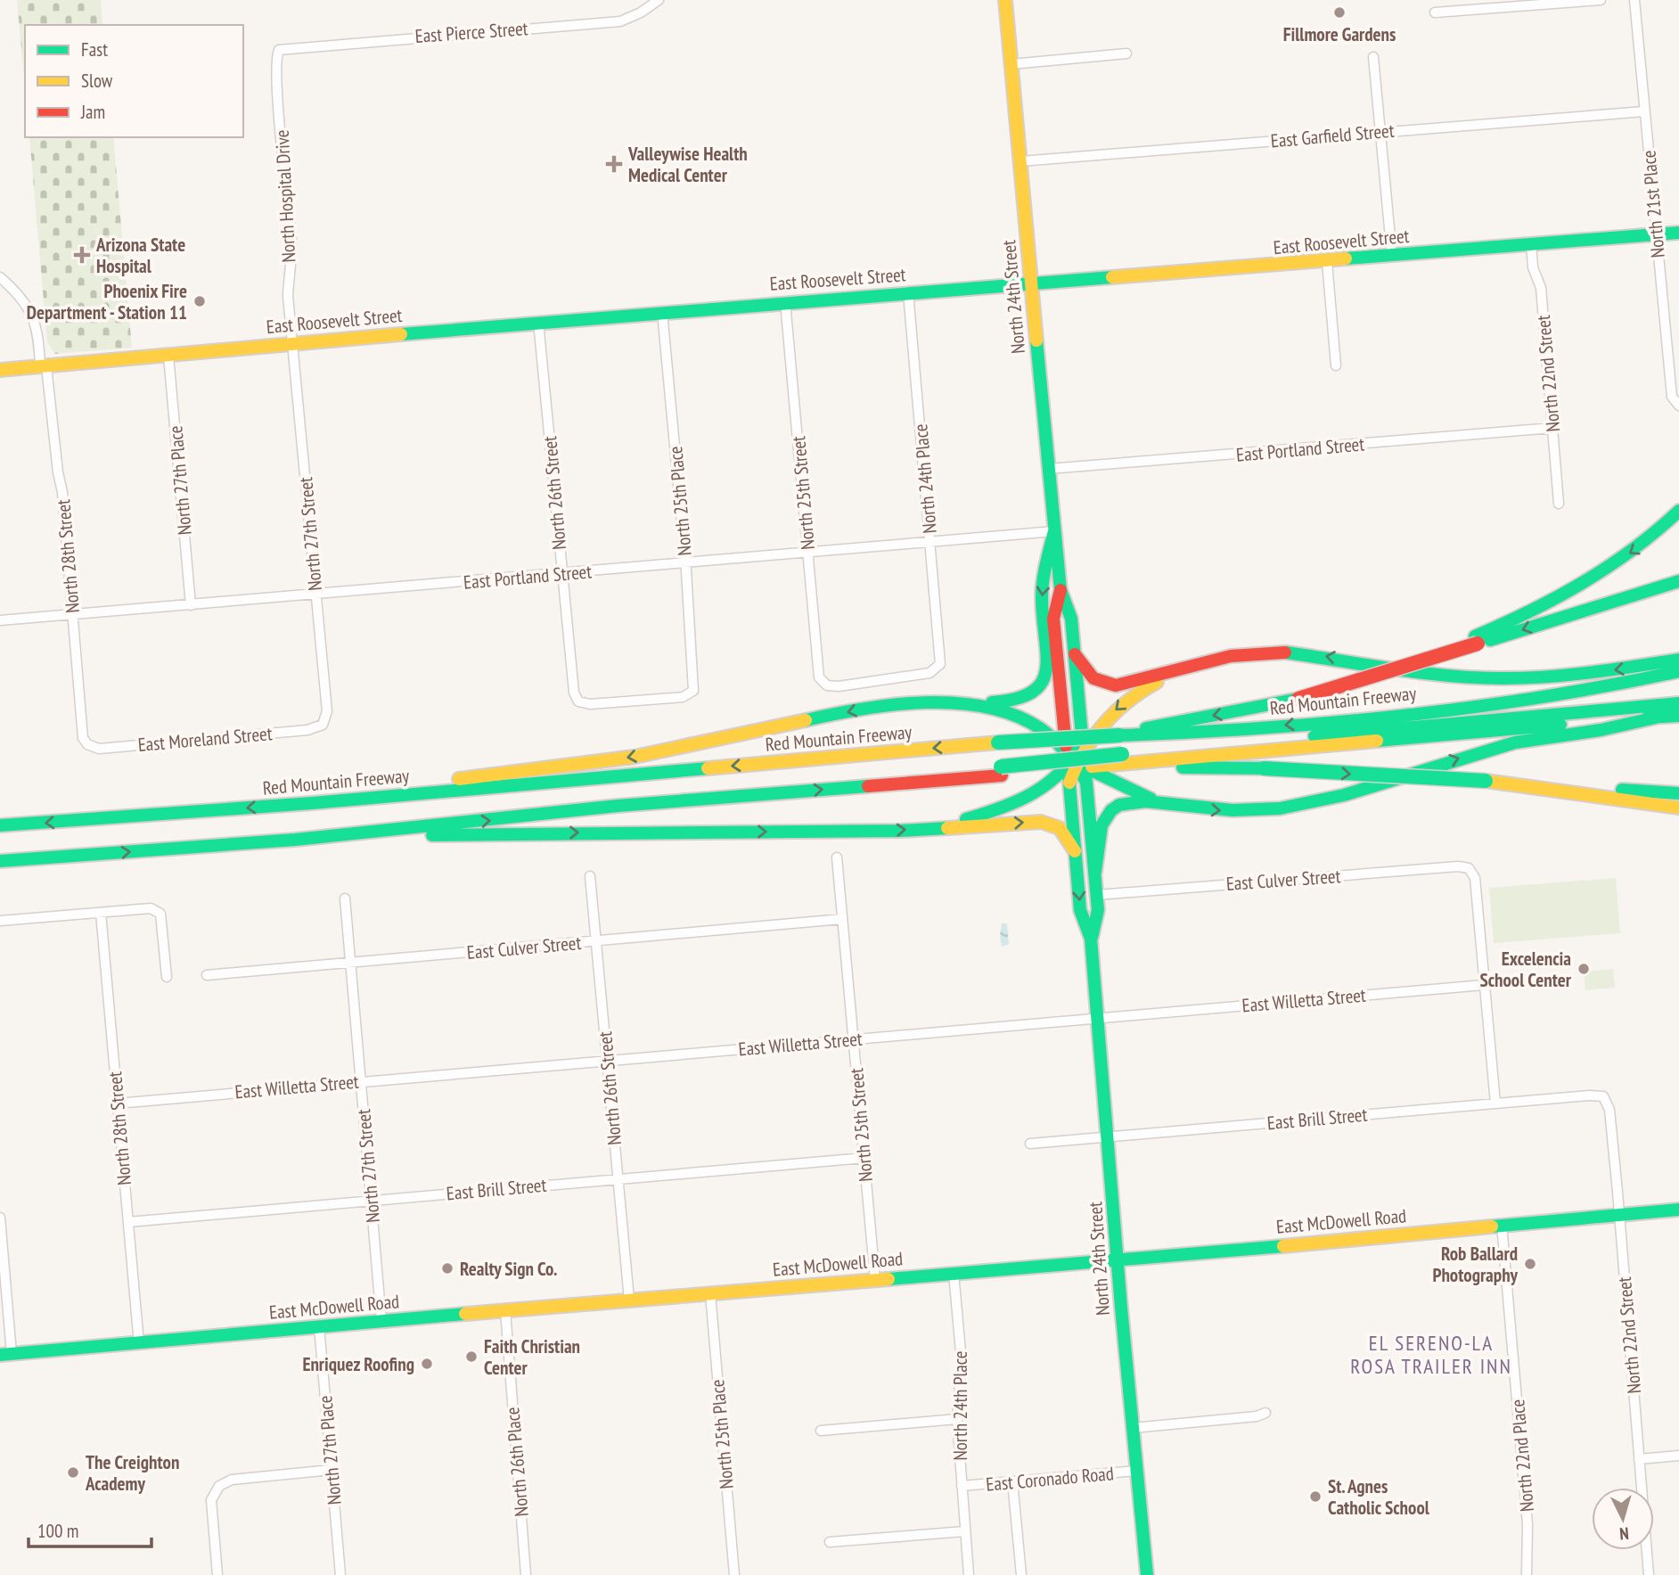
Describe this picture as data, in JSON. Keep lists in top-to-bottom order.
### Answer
{
  "streets": {
    "main road": [
      "East Roosevelt Street",
      "North 24th Street",
      "Red Mountain Freeway",
      "East McDowell Road"
    ],
    "street": [
      "East Pierce Street",
      "East Garfield Street",
      "North Hospital Drive",
      "North 21st Place",
      "North 22nd Street",
      "East Portland Street",
      "North 24th Place",
      "North 27th Place",
      "North 26th Street",
      "North 25th Street",
      "North 25th Place",
      "North 27th Street",
      "North 28th Street",
      "East Moreland Street",
      "East Culver Street",
      "East Willetta Street",
      "East Brill Street",
      "North 22nd Place",
      "North 26th Place",
      "East Coronado Road"
    ]
  },
  "crossings": [
    ["East Pierce Street", "North Hospital Drive"],
    ["East Garfield Street", "North 21st Place"],
    ["East Garfield Street", "North 24th Street"],
    ["North Hospital Drive", "East Roosevelt Street"],
    ["North Hospital Drive", "North 27th Street"],
    ["North 21st Place", "East Roosevelt Street"],
    ["East Roosevelt Street", "North 24th Street"],
    ["East Roosevelt Street", "North 22nd Street"],
    ["East Roosevelt Street", "North 24th Place"],
    ["East Roosevelt Street", "North 27th Place"],
    ["East Roosevelt Street", "North 26th Street"],
    ["East Roosevelt Street", "North 25th Street"],
    ["East Roosevelt Street", "North 25th Place"],
    ["East Roosevelt Street", "North 27th Street"],
    ["East Roosevelt Street", "North 28th Street"],
    ["North 24th Street", "East Portland Street"],
    ["North 24th Street", "East Culver Street"],
    ["North 24th Street", "East Willetta Street"],
    ["North 24th Street", "East Brill Street"],
    ["North 24th Street", "East McDowell Road"],
    ["North 24th Street", "East Coronado Road"],
    ["North 22nd Street", "East Portland Street"],
    ["North 22nd Street", "East Brill Street"],
    ["North 22nd Street", "East McDowell Road"],
    ["East Portland Street", "North 24th Place"],
    ["East Portland Street", "North 27th Place"],
    ["East Portland Street", "North 26th Street"],
    ["East Portland Street", "North 25th Street"],
    ["East Portland Street", "North 25th Place"],
    ["East Portland Street", "North 27th Street"],
    ["East Portland Street", "North 28th Street"],
    ["North 24th Place", "North 25th Street"],
    ["North 24th Place", "East McDowell Road"],
    ["North 24th Place", "East Coronado Road"],
    ["North 27th Place", "East McDowell Road"],
    ["North 26th Street", "North 25th Place"],
    ["North 26th Street", "East Culver Street"],
    ["North 26th Street", "East Willetta Street"],
    ["North 26th Street", "East Brill Street"],
    ["North 26th Street", "East McDowell Road"],
    ["North 25th Street", "East Culver Street"],
    ["North 25th Street", "East Willetta Street"],
    ["North 25th Street", "East Brill Street"],
    ["North 25th Street", "East McDowell Road"],
    ["North 25th Place", "East McDowell Road"],
    ["North 27th Street", "East Moreland Street"],
    ["North 27th Street", "East Culver Street"],
    ["North 27th Street", "East Willetta Street"],
    ["North 27th Street", "East Brill Street"],
    ["North 27th Street", "East McDowell Road"],
    ["North 28th Street", "East Moreland Street"],
    ["North 28th Street", "East Willetta Street"],
    ["North 28th Street", "East Brill Street"],
    ["North 28th Street", "East McDowell Road"],
    ["East Culver Street", "East Willetta Street"],
    ["East McDowell Road", "North 22nd Place"],
    ["East McDowell Road", "North 26th Place"]
  ],
  "districts": ["EL SERENO-LA ROSA TRAILER INN"],
  "places": {
    "other": [
      "Fillmore Gardens",
      "Phoenix Fire Department - Station 11",
      "Excelencia School Center",
      "Rob Ballard Photography",
      "Realty Sign Co.",
      "Faith Christian Center",
      "Enriquez Roofing",
      "The Creighton Academy",
      "St. Agnes Catholic School"
    ],
    "health": ["Valleywise Health Medical Center", "Arizona State Hospital"]
  },
  "legend": ["Fast", "Slow", "Jam"],
  "scale_bar": "100 m",
  "north": "bottom"
}
